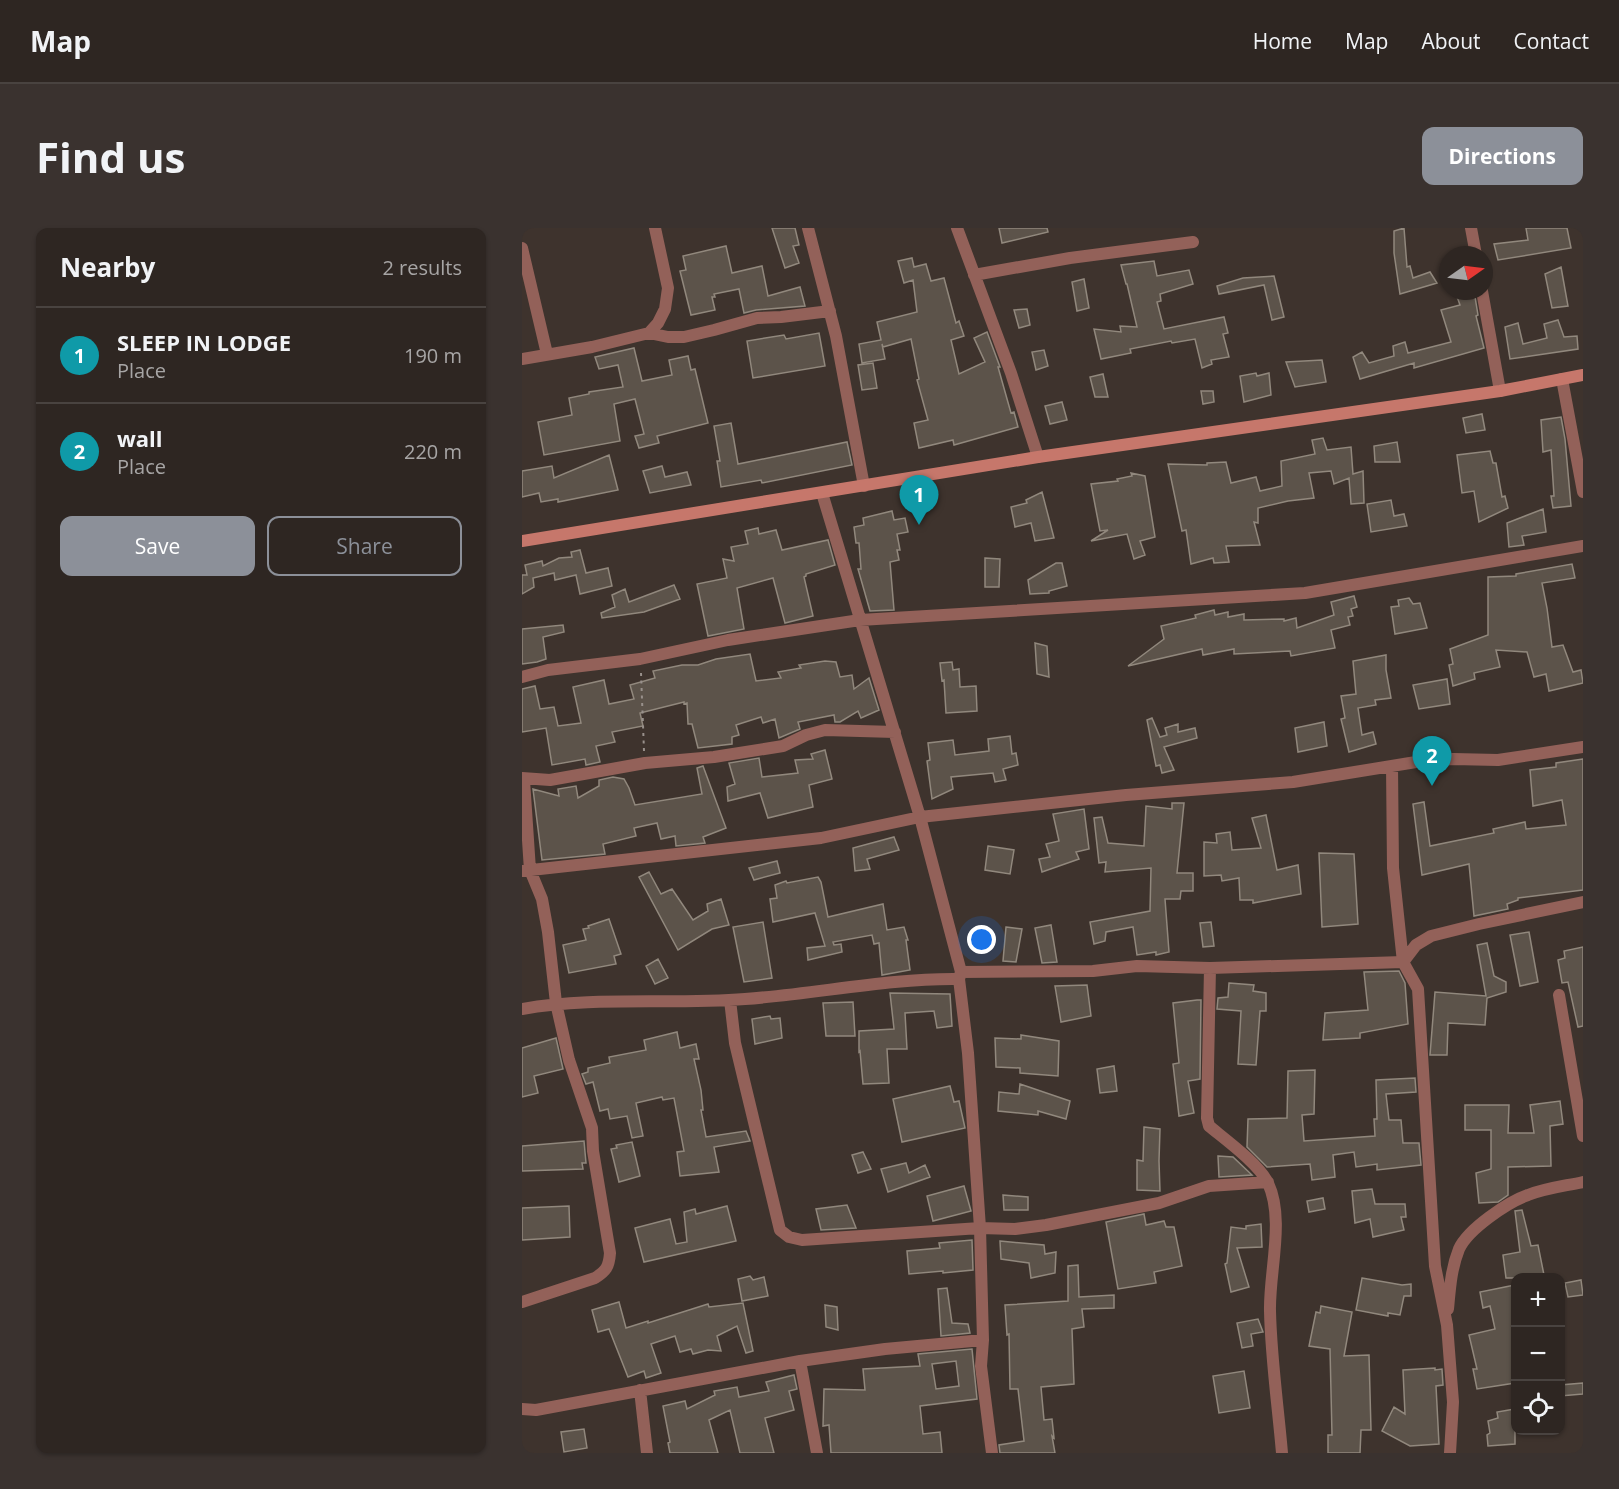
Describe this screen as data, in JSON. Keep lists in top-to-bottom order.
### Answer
{
  "north": "right",
  "page": {
    "header": "Map",
    "nav": [
      "Home",
      "Map",
      "About",
      "Contact"
    ],
    "buttons": [
      "Directions",
      ["Save", "Share"]
    ],
    "title": "Find us",
    "heading": ["Nearby", "2 results"],
    "list": [
      {
        "mark": "1",
        "name": "SLEEP IN LODGE",
        "note": "Place",
        "value": "190 m"
      },
      {
        "mark": "2",
        "name": "wall",
        "note": "Place",
        "value": "220 m"
      }
    ],
    "pins": ["1", "2"],
    "map_buttons": ["+", "−"]
  }
}
